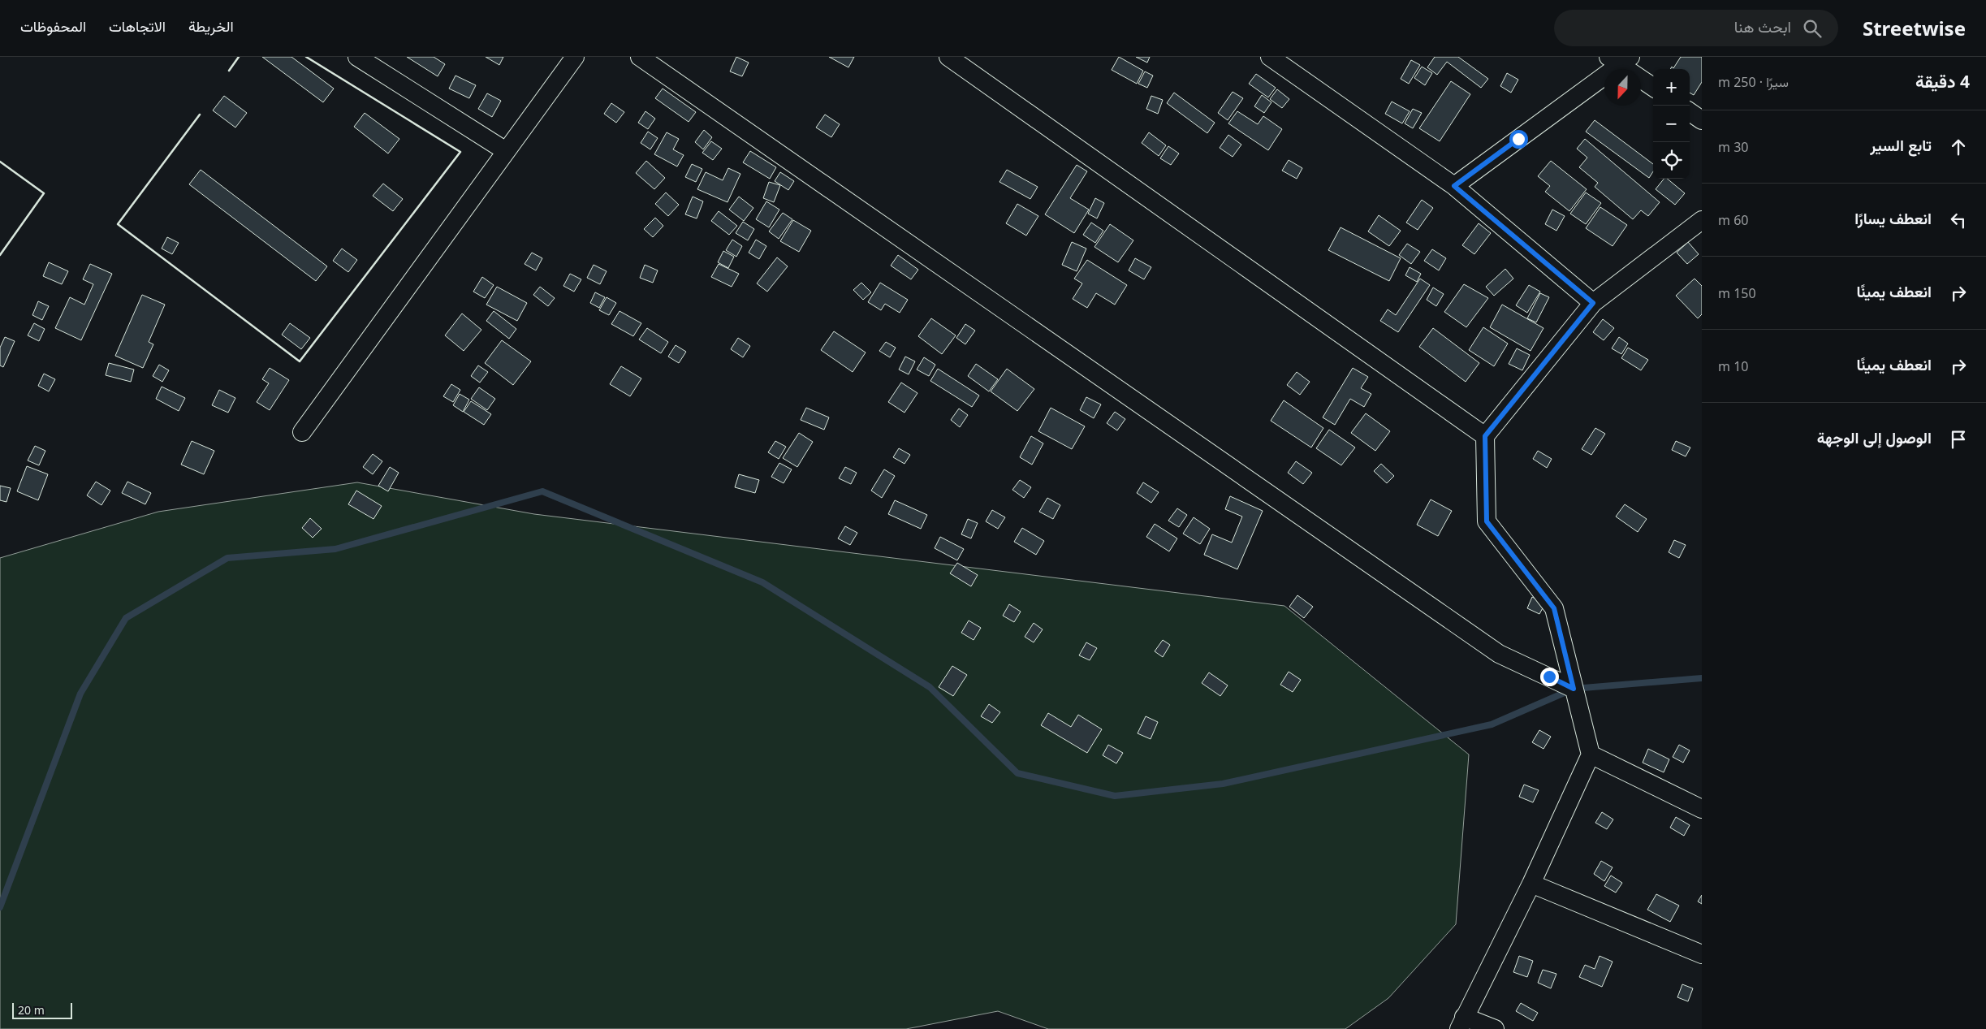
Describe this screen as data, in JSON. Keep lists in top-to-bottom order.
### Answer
{
  "scale_bar": "20 m",
  "north": "bottom",
  "page": {
    "header": "Streetwise",
    "search": "ابحث هنا",
    "nav": ["الخريطة", "الاتجاهات", "المحفوظات"],
    "heading": ["4 دقيقة", "سيرًا · 250 m"],
    "map_buttons": ["+", "−"],
    "list": [
      ["تابع السير", "30 m"],
      ["انعطف يسارًا", "60 m"],
      ["انعطف يمينًا", "150 m"],
      ["انعطف يمينًا", "10 m"],
      "الوصول إلى الوجهة"
    ],
    "scale": "20 m"
  }
}
